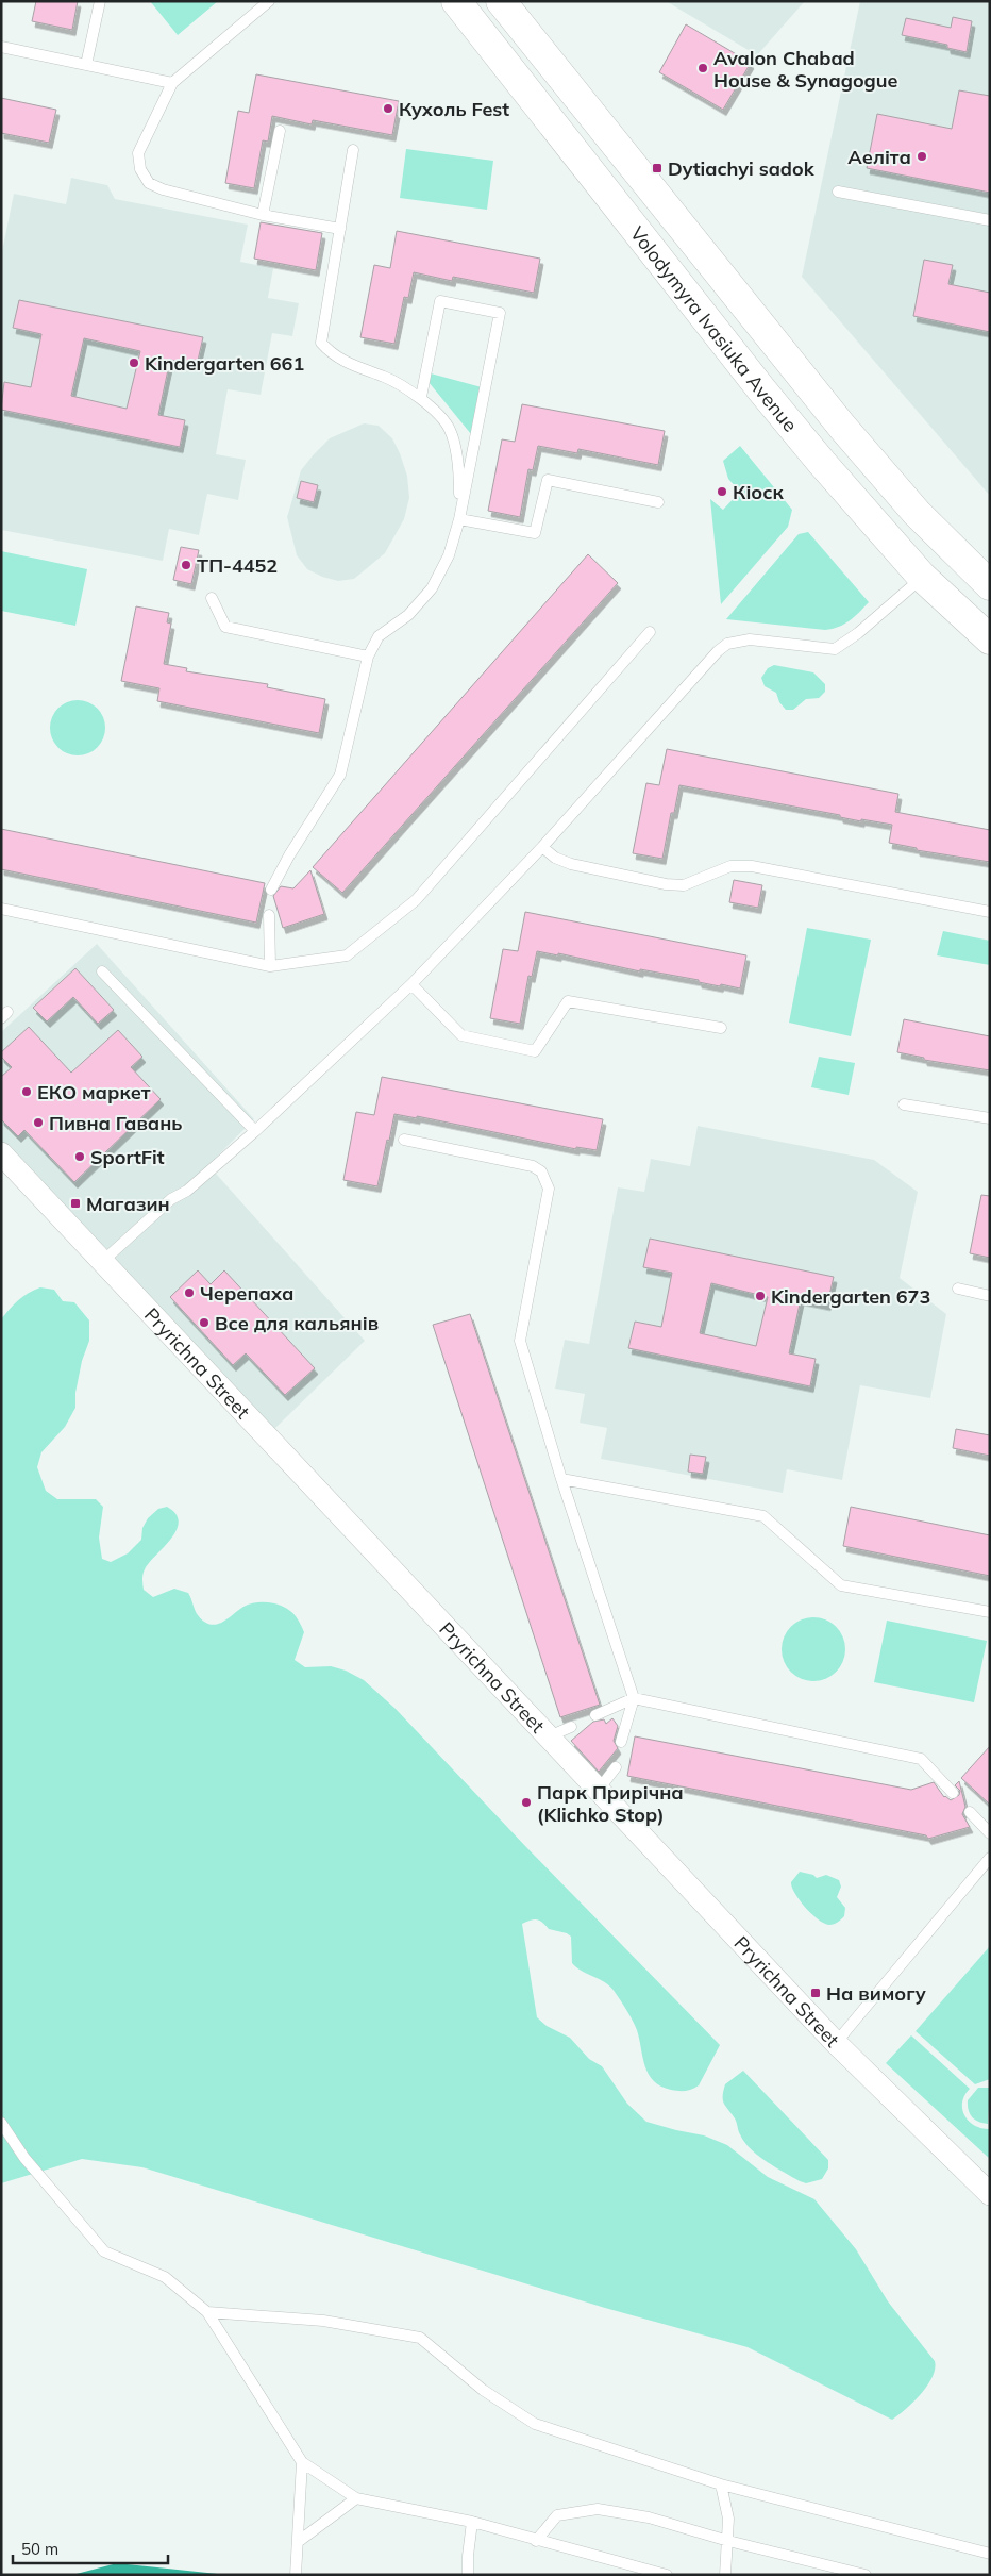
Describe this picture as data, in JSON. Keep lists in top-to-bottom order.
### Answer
{
  "streets": {
    "main road": ["Volodymyra Ivasiuka Avenue"],
    "street": ["Pryrichna Street"]
  },
  "places": {
    "other": [
      "Avalon Chabad House & Synagogue",
      "Кухоль Fest",
      "Аеліта",
      "Kindergarten 661",
      "Кіоск",
      "ТП-4452",
      "ЕКО маркет",
      "Пивна Гавань",
      "SportFit",
      "Черепаха",
      "Kindergarten 673",
      "Все для кальянів",
      "Парк Прирічна (Klichko Stop)"
    ],
    "transit": ["Dytiachyi sadok", "Магазин", "На вимогу"]
  },
  "scale_bar": "50 m"
}
